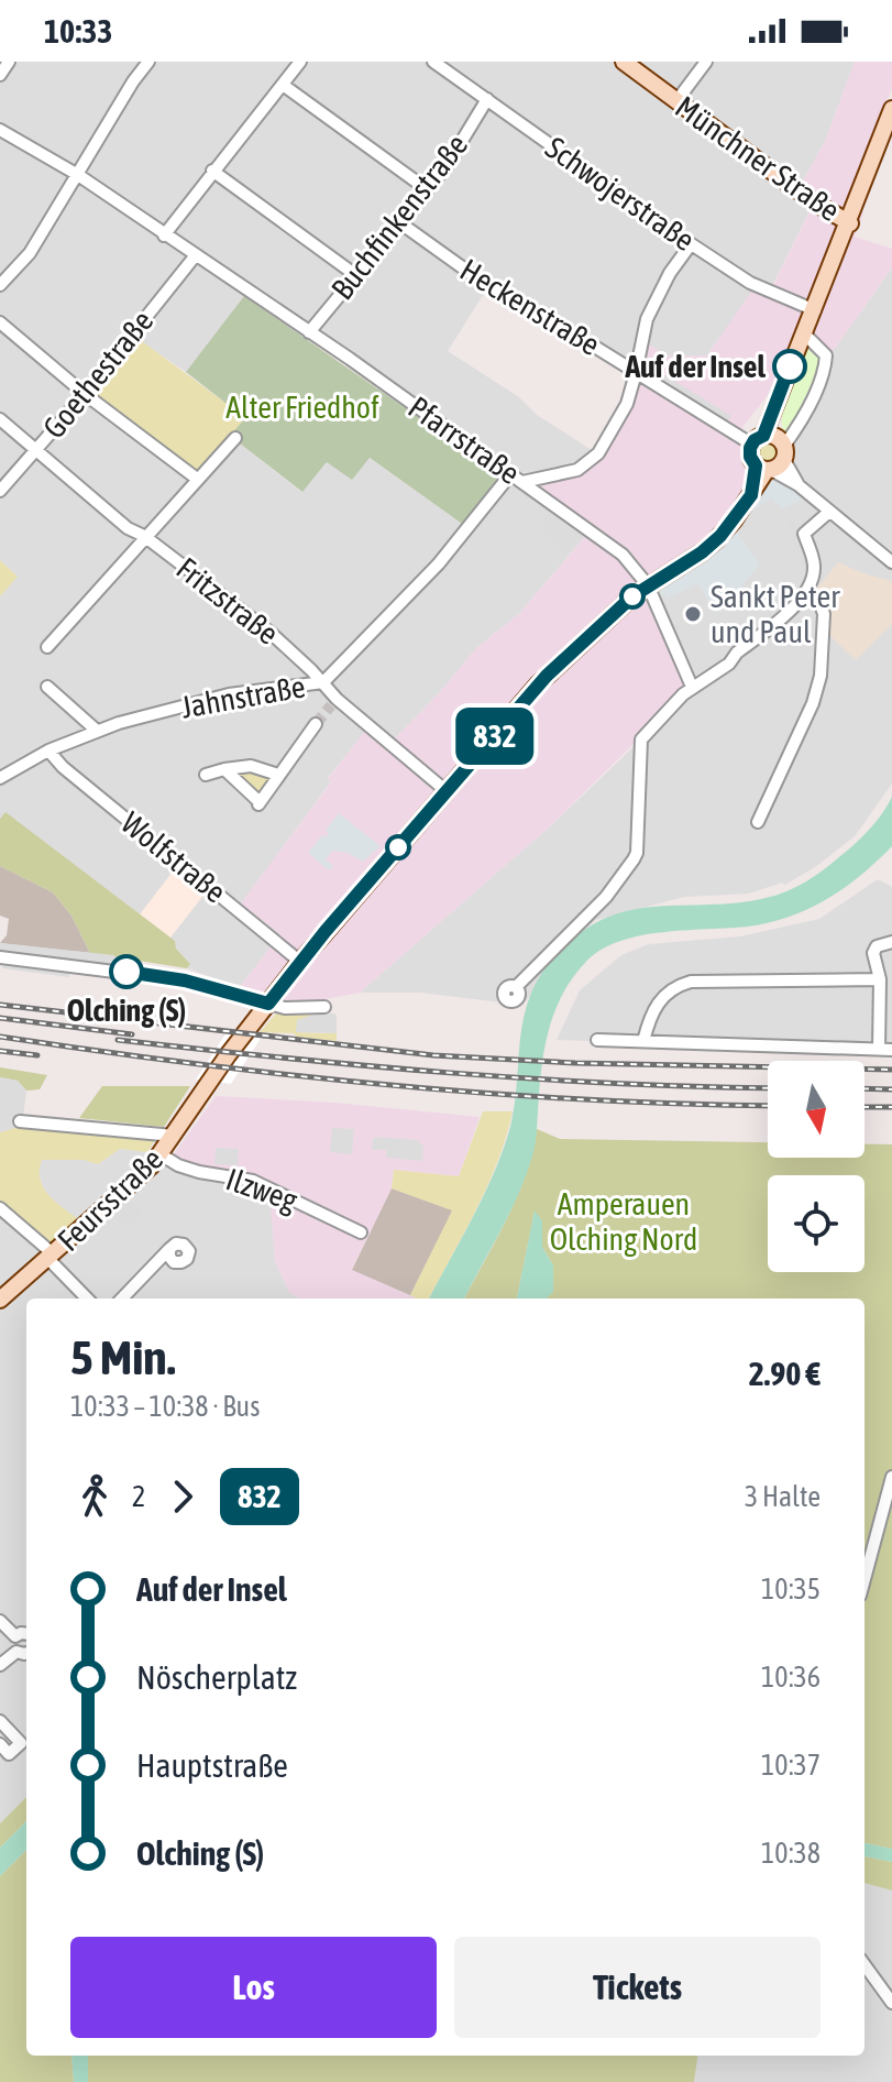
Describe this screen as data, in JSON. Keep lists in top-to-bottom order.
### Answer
{
  "streets": {
    "street": [
      "Münchner Straße",
      "Schwojerstraße",
      "Buchfinkenstraße",
      "Heckenstraße",
      "Goethestraße",
      "Pfarrstraße",
      "Fritzstraße",
      "Jahnstraße",
      "Wolfstraße",
      "Ilzweg",
      "Feursstraße"
    ]
  },
  "crossings": [
    ["Schwojerstraße", "Buchfinkenstraße"],
    ["Buchfinkenstraße", "Heckenstraße"],
    ["Buchfinkenstraße", "Pfarrstraße"],
    ["Heckenstraße", "Feursstraße"],
    ["Goethestraße", "Pfarrstraße"],
    ["Goethestraße", "Fritzstraße"],
    ["Pfarrstraße", "Jahnstraße"],
    ["Pfarrstraße", "Feursstraße"],
    ["Fritzstraße", "Jahnstraße"],
    ["Fritzstraße", "Feursstraße"],
    ["Jahnstraße", "Wolfstraße"],
    ["Wolfstraße", "Feursstraße"],
    ["Ilzweg", "Feursstraße"]
  ],
  "parks": ["Alter Friedhof", "Amperauen Olching Nord"],
  "places": ["Auf der Insel", "Sankt Peter und Paul", "Olching (S)"],
  "lines": ["bus line 832"],
  "north": "bottom",
  "page": {
    "status": "10:33",
    "on_map": "832",
    "heading": ["5 Min.", "10:33 – 10:38 · Bus", "2.90 €"],
    "legs": ["2", "832", "3 Halte"],
    "list": [
      {
        "name": "Auf der Insel",
        "value": "10:35"
      },
      {
        "name": "Nöscherplatz",
        "value": "10:36"
      },
      {
        "name": "Hauptstraße",
        "value": "10:37"
      },
      {
        "name": "Olching (S)",
        "value": "10:38"
      }
    ],
    "buttons": ["Los", "Tickets"]
  }
}
